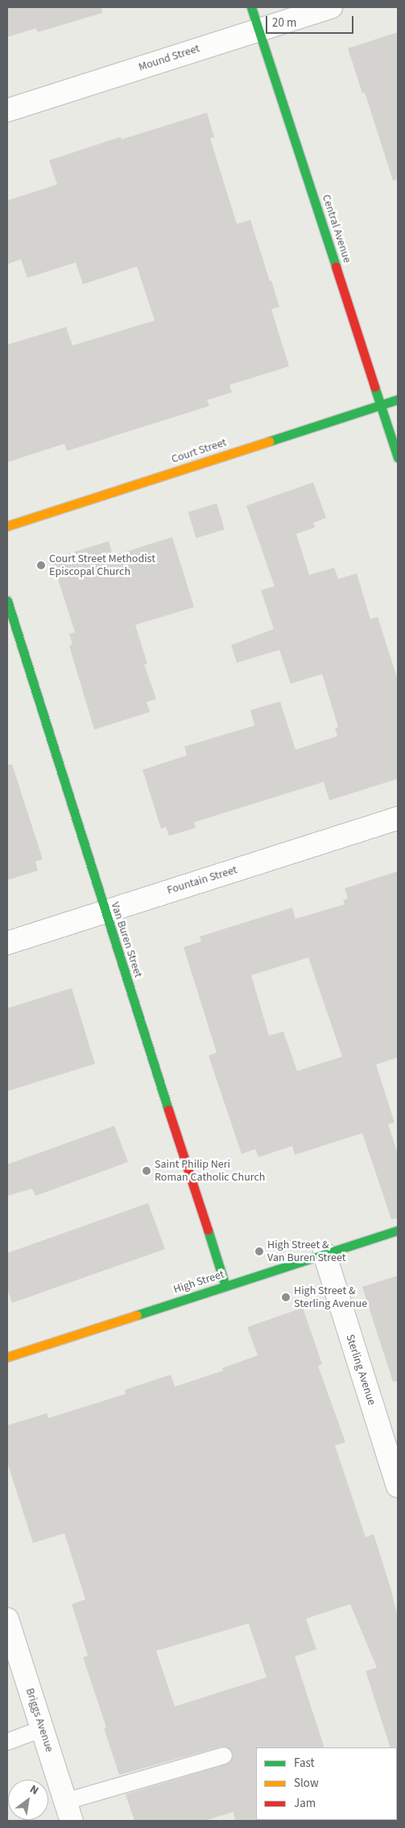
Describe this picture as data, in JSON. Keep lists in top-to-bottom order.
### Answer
{
  "streets": {
    "street": [
      "Mound Street",
      "Central Avenue",
      "Court Street",
      "Fountain Street",
      "Van Buren Street",
      "High Street",
      "Sterling Avenue",
      "Briggs Avenue"
    ]
  },
  "crossings": [
    ["Mound Street", "Central Avenue"],
    ["Central Avenue", "Court Street"],
    ["Fountain Street", "Van Buren Street"],
    ["Van Buren Street", "High Street"],
    ["High Street", "Sterling Avenue"]
  ],
  "places": [
    "Court Street Methodist Episcopal Church",
    "Saint Philip Neri Roman Catholic Church",
    "High Street & Van Buren Street",
    "High Street & Sterling Avenue"
  ],
  "legend": ["Fast", "Slow", "Jam"],
  "scale_bar": "20 m",
  "north": "top right"
}
